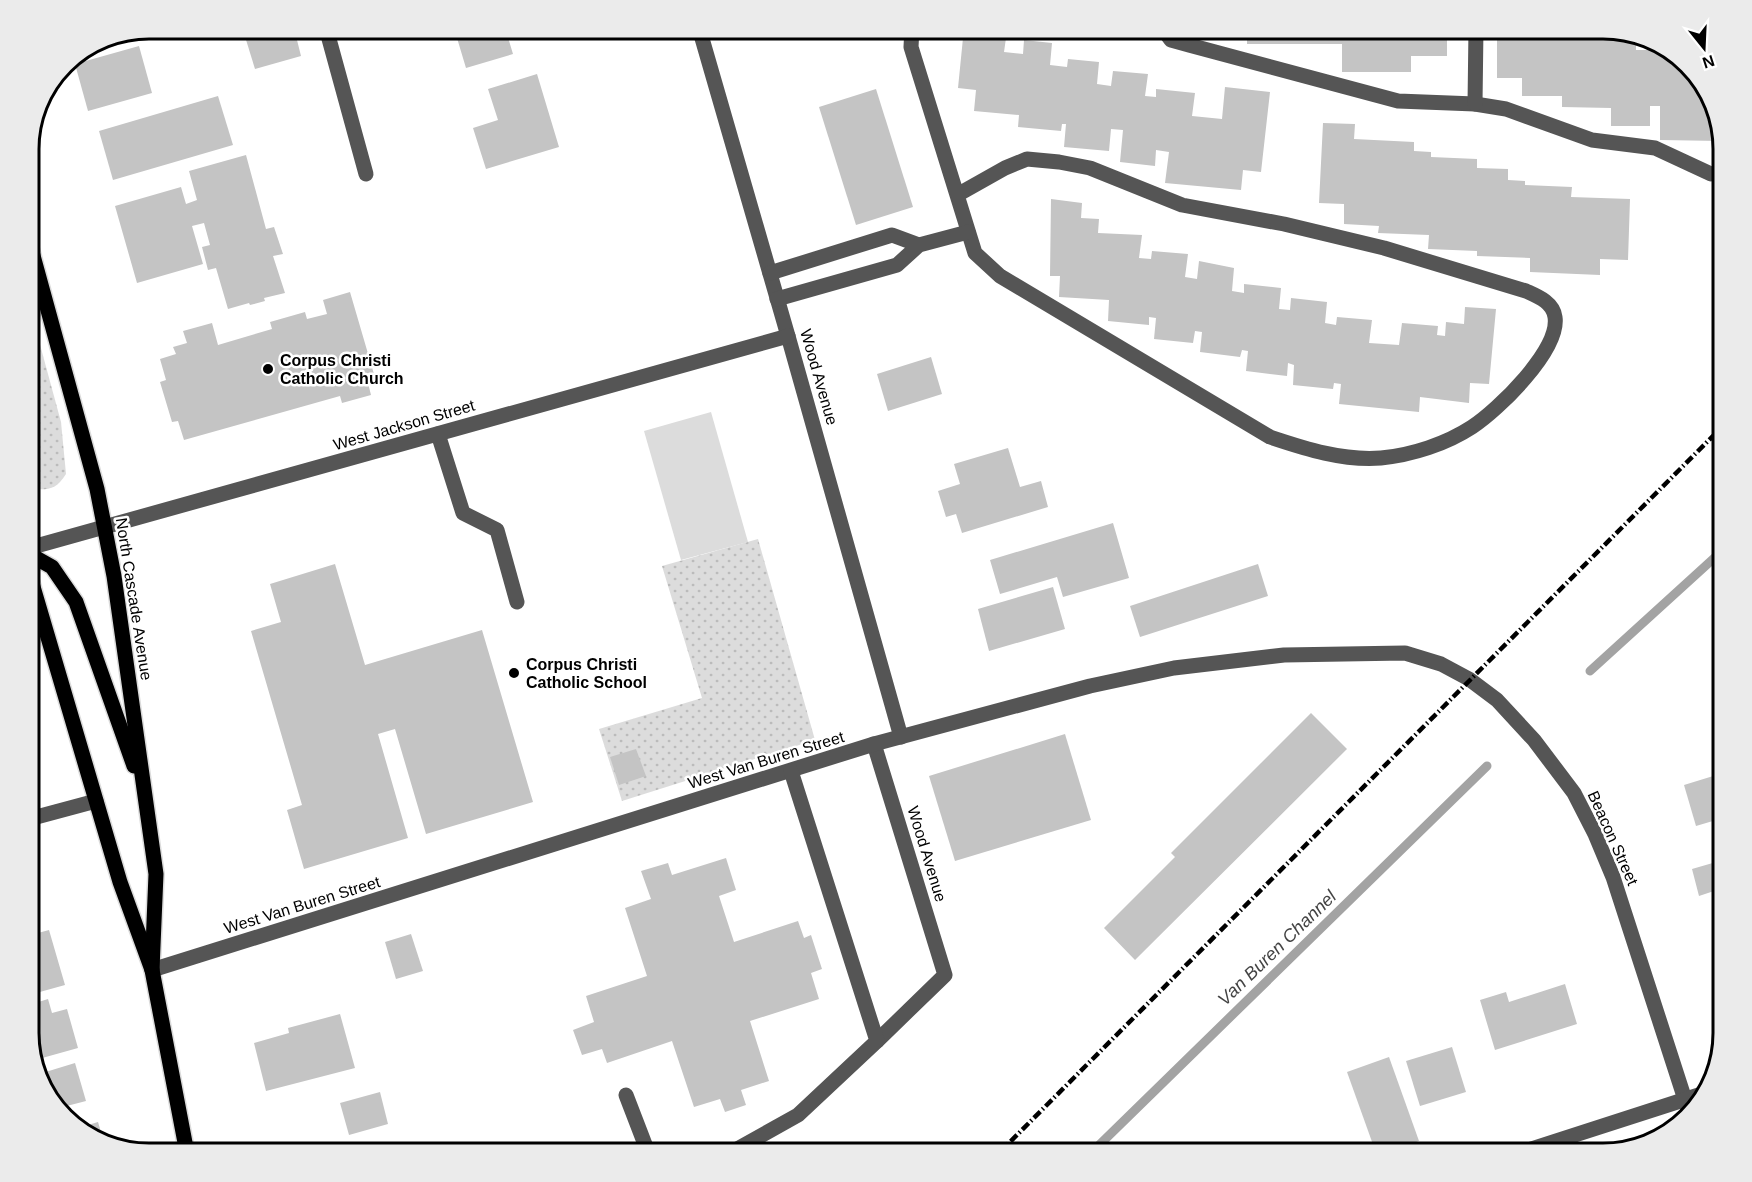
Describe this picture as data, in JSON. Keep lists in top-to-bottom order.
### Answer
{
  "streets": {
    "main road": ["North Cascade Avenue"],
    "street": [
      "Wood Avenue",
      "West Jackson Street",
      "West Van Buren Street",
      "Beacon Street"
    ]
  },
  "crossings": [
    ["Wood Avenue", "West Jackson Street"],
    ["Wood Avenue", "West Van Buren Street"],
    ["West Jackson Street", "North Cascade Avenue"],
    ["North Cascade Avenue", "West Van Buren Street"],
    ["West Van Buren Street", "Beacon Street"]
  ],
  "water": ["Van Buren Channel"],
  "places": ["Corpus Christi Catholic Church", "Corpus Christi Catholic School"],
  "north": "bottom"
}
